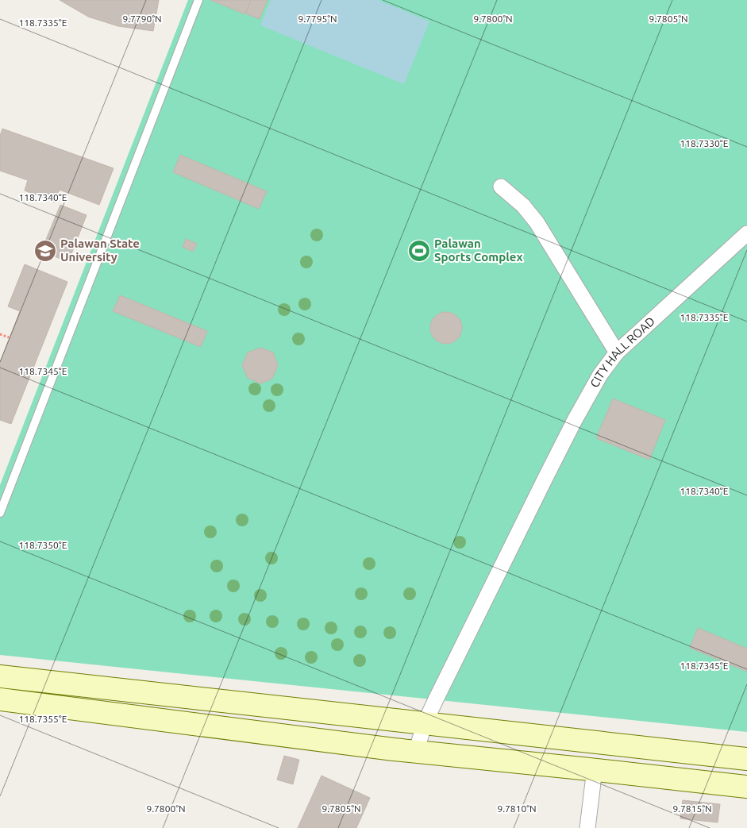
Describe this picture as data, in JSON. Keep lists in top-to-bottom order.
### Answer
{
  "streets": {
    "street": ["CITY HALL ROAD"]
  },
  "places": {
    "school or university": ["Palawan State University"],
    "sports": ["Palawan Sports Complex"]
  },
  "coordinates": [
    "9.7790°N",
    "9.7795°N",
    "9.7800°N",
    "9.7805°N",
    "118.7335°E",
    "118.7330°E",
    "118.7340°E",
    "118.7345°E",
    "118.7350°E",
    "118.7355°E",
    "9.7810°N",
    "9.7815°N"
  ]
}
